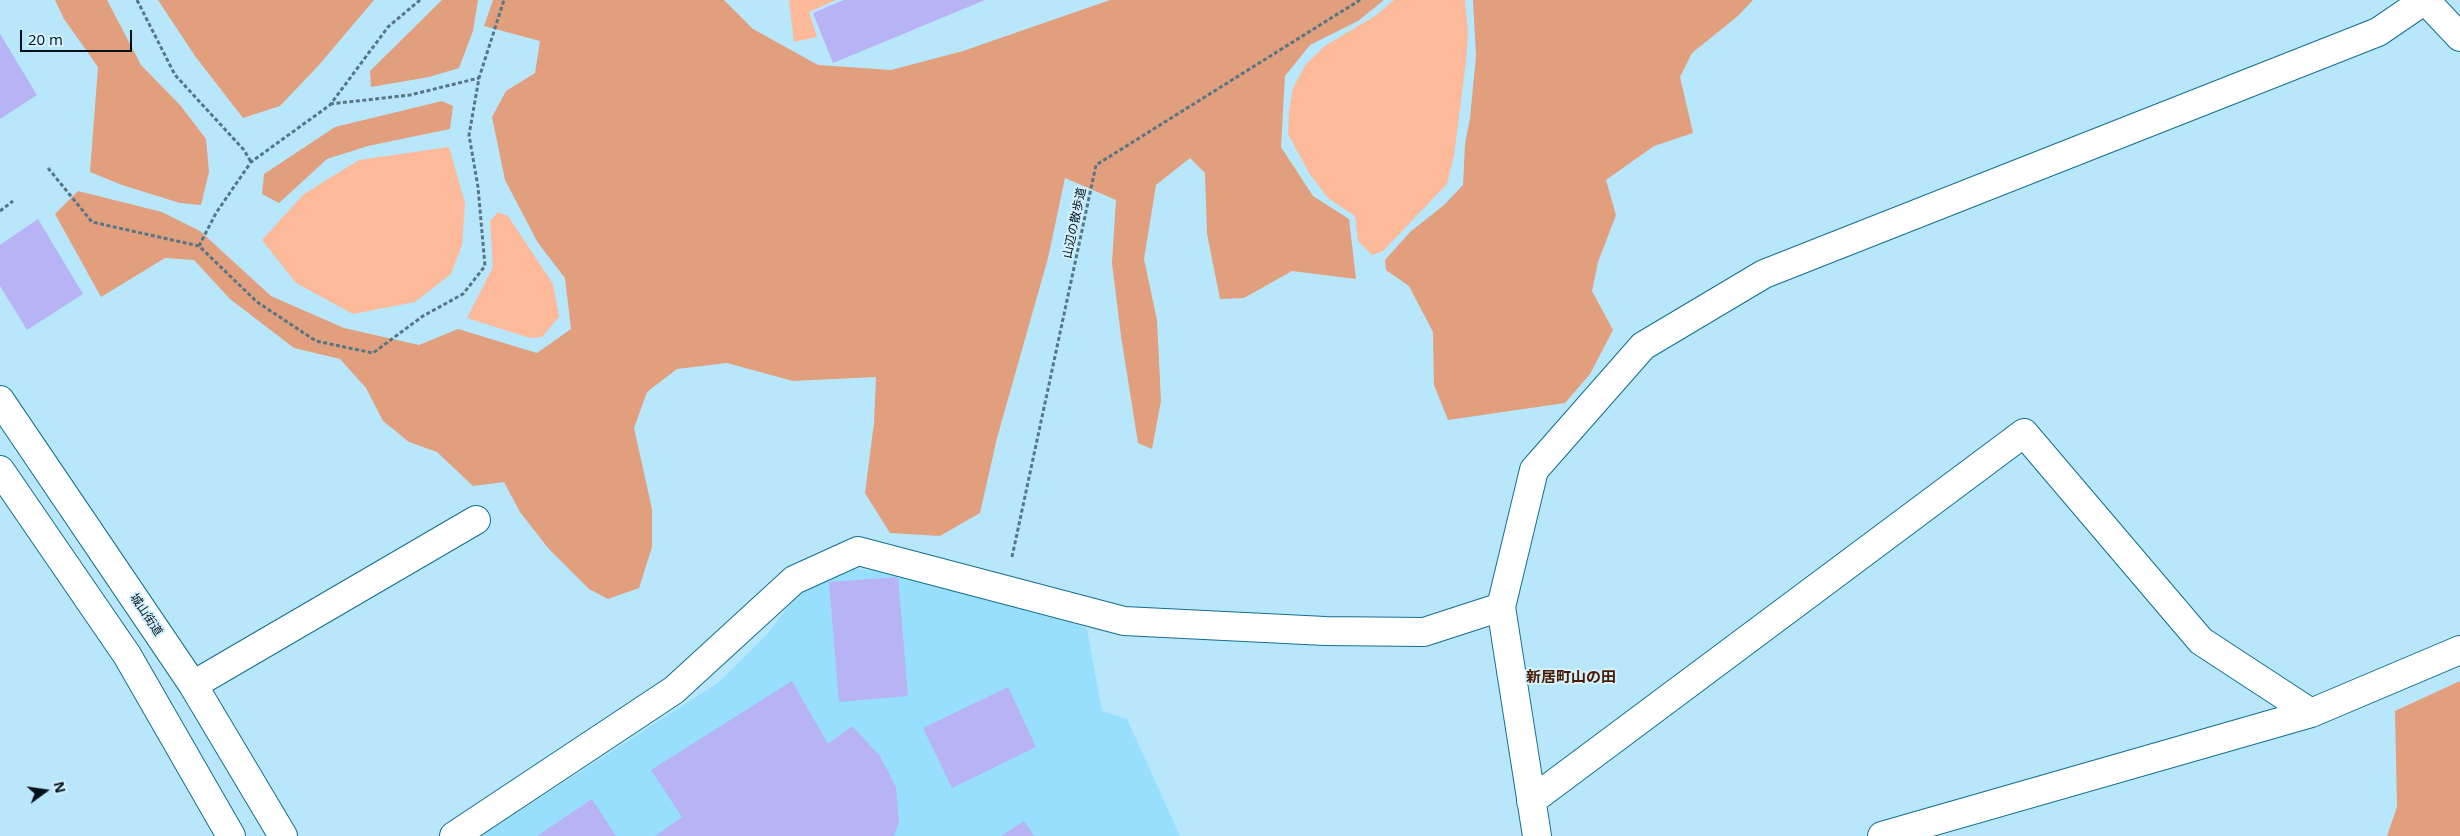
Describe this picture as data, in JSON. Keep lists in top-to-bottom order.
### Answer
{
  "streets": {
    "street": ["城山街道"],
    "path": ["山辺の散歩道"]
  },
  "districts": ["新居町山の田"],
  "scale_bar": "20 m",
  "north": "right"
}
